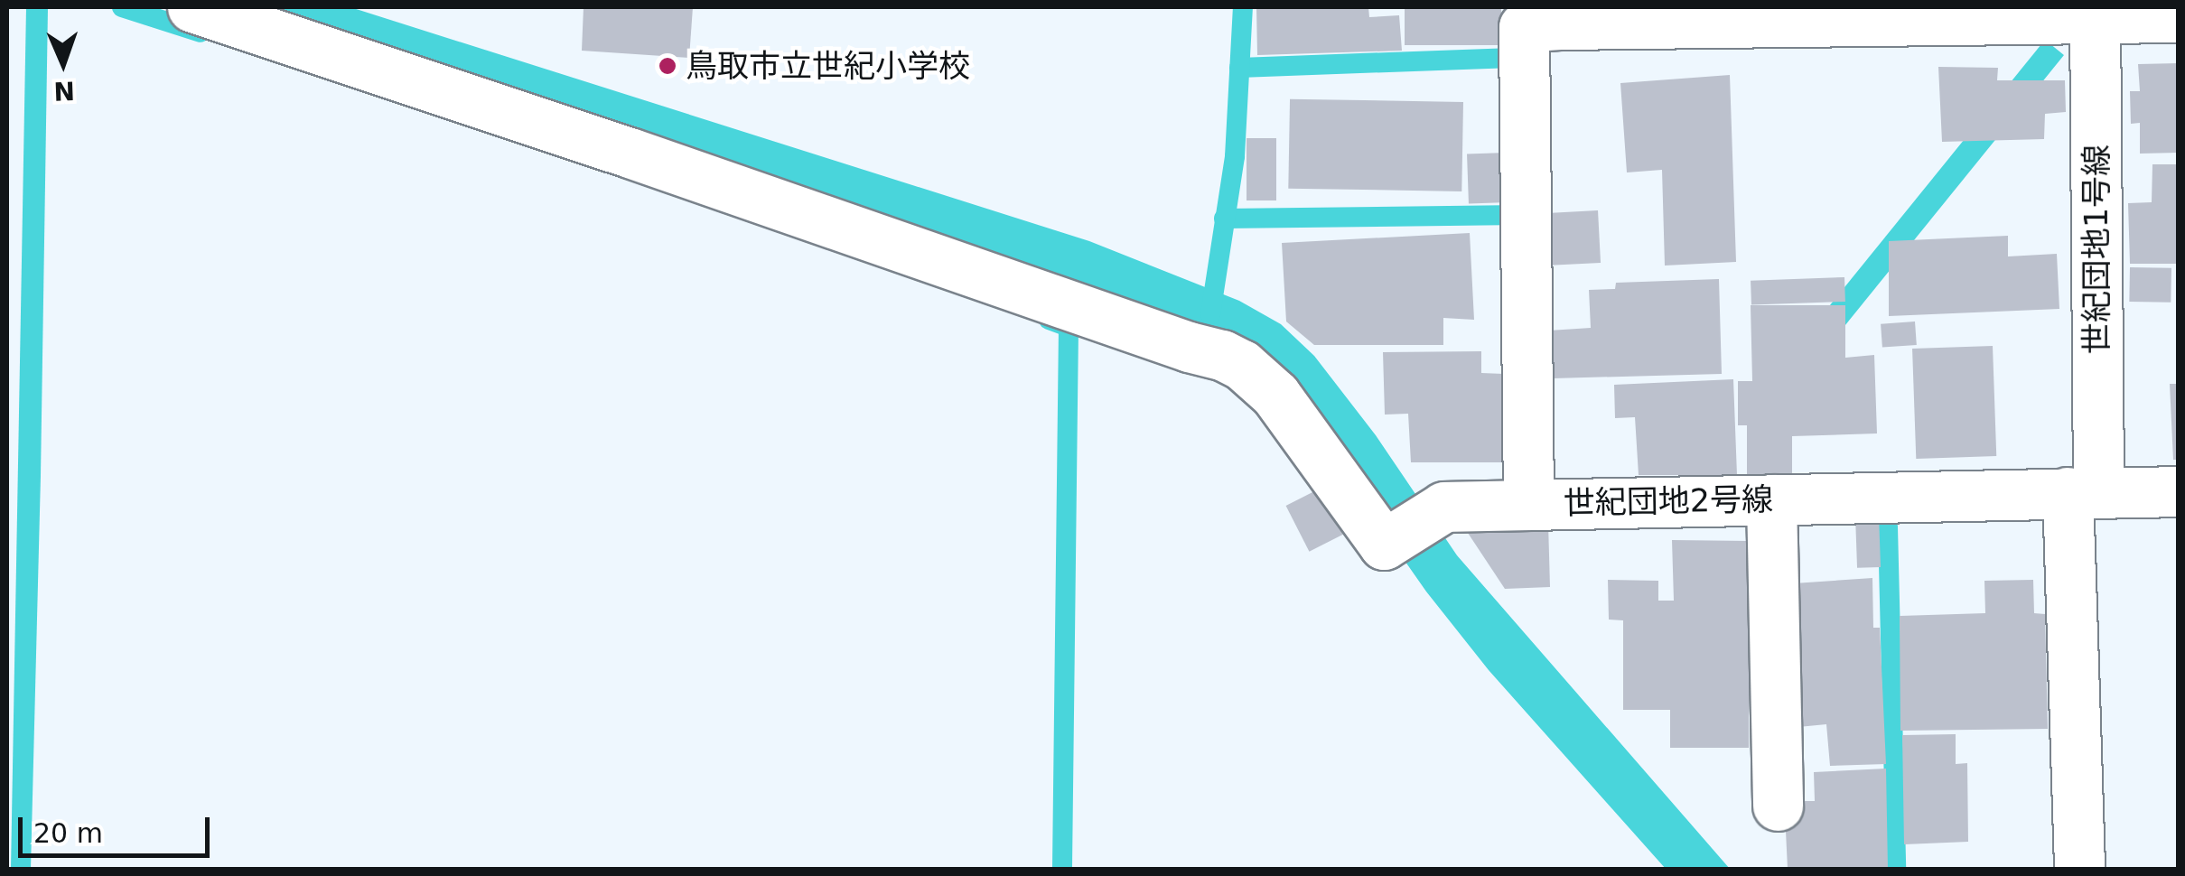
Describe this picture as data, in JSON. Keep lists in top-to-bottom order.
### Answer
{
  "streets": {
    "street": ["世紀団地1号線", "世紀団地2号線"]
  },
  "crossings": [
    ["世紀団地1号線", "世紀団地2号線"]
  ],
  "places": ["鳥取市立世紀小学校"],
  "scale_bar": "20 m",
  "north": "bottom"
}
